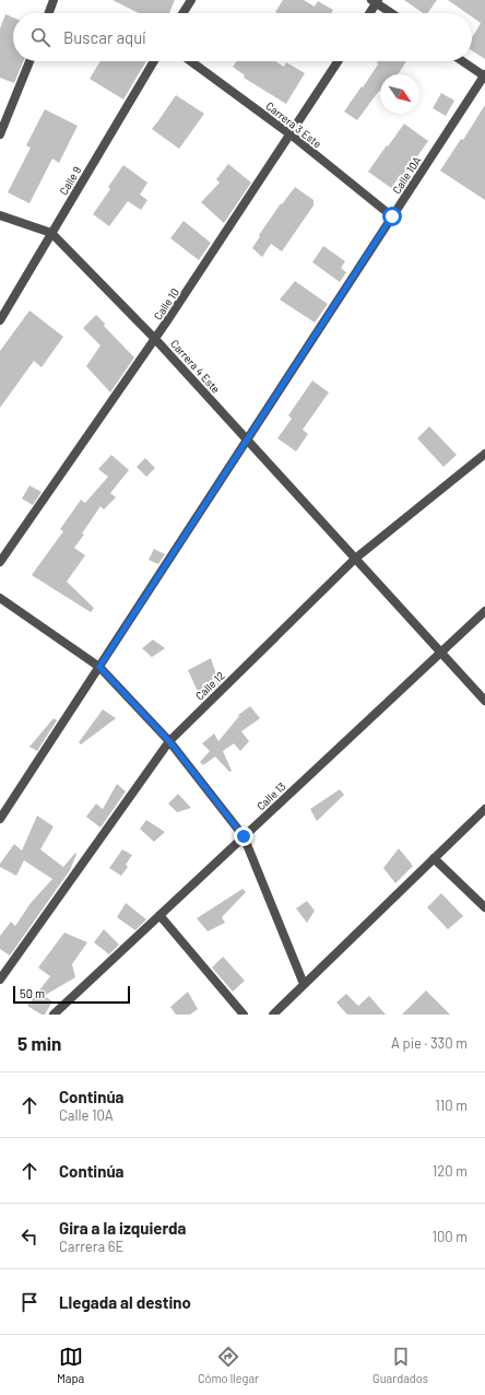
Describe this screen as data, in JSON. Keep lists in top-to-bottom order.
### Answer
{
  "streets": {
    "street": [
      "Carrera 3 Este",
      "Calle 10A",
      "Calle 9",
      "Calle 10",
      "Carrera 4 Este",
      "Calle 12",
      "Calle 13"
    ]
  },
  "crossings": [
    ["Carrera 3 Este", "Calle 10A"],
    ["Carrera 3 Este", "Calle 10"],
    ["Calle 10A", "Carrera 4 Este"],
    ["Calle 9", "Carrera 4 Este"],
    ["Calle 10", "Carrera 4 Este"],
    ["Carrera 4 Este", "Calle 12"],
    ["Carrera 4 Este", "Calle 13"]
  ],
  "scale_bar": "50 m",
  "north": "bottom right",
  "page": {
    "search": "Buscar aquí",
    "scale": "50 m",
    "heading": ["5 min", "A pie · 330 m"],
    "list": [
      ["Continúa", "Calle 10A", "110 m"],
      ["Continúa", "120 m"],
      ["Gira a la izquierda", "Carrera 6E", "100 m"],
      "Llegada al destino"
    ],
    "nav": ["Mapa", "Cómo llegar", "Guardados"]
  }
}
